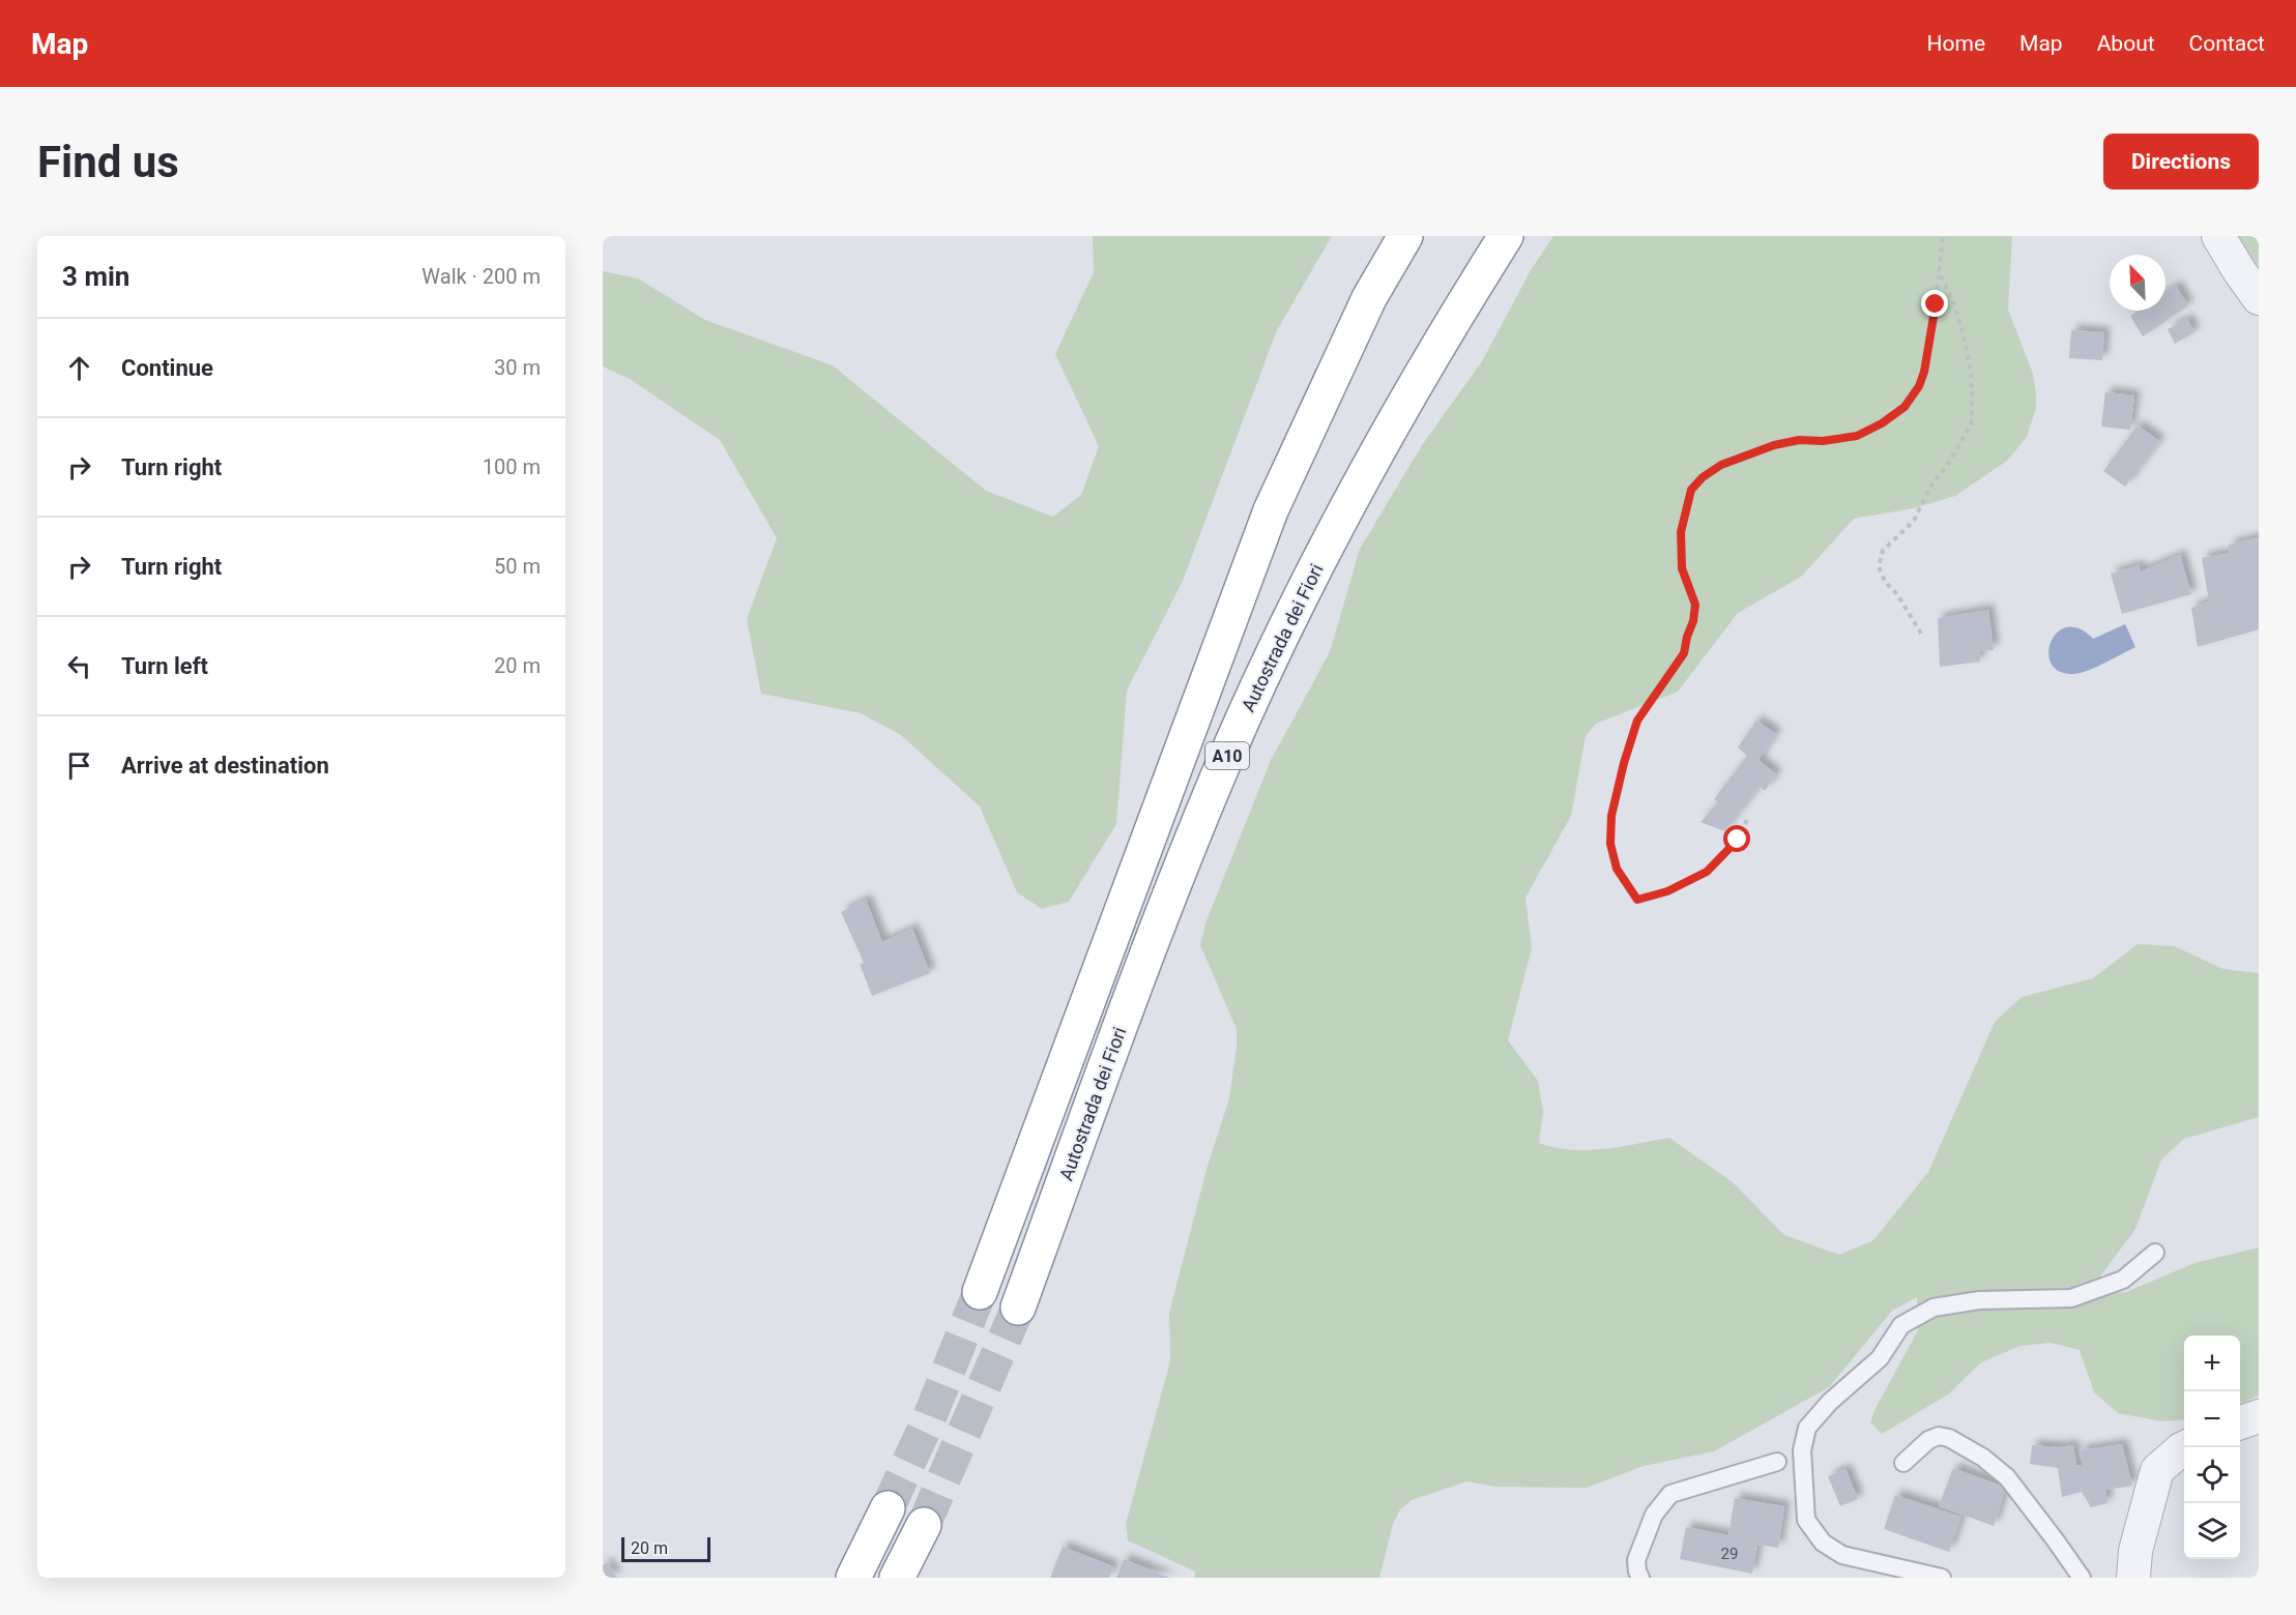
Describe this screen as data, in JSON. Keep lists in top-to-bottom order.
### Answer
{
  "streets": {
    "highway": ["Autostrada dei Fiori", "A10"]
  },
  "house_numbers": ["29"],
  "scale_bar": "20 m",
  "north": "top left",
  "page": {
    "header": "Map",
    "nav": [
      "Home",
      "Map",
      "About",
      "Contact"
    ],
    "buttons": "Directions",
    "title": "Find us",
    "heading": ["3 min", "Walk · 200 m"],
    "list": [
      ["Continue", "30 m"],
      ["Turn right", "100 m"],
      ["Turn right", "50 m"],
      ["Turn left", "20 m"],
      "Arrive at destination"
    ],
    "map_buttons": ["+", "−"],
    "scale": "20 m"
  }
}
